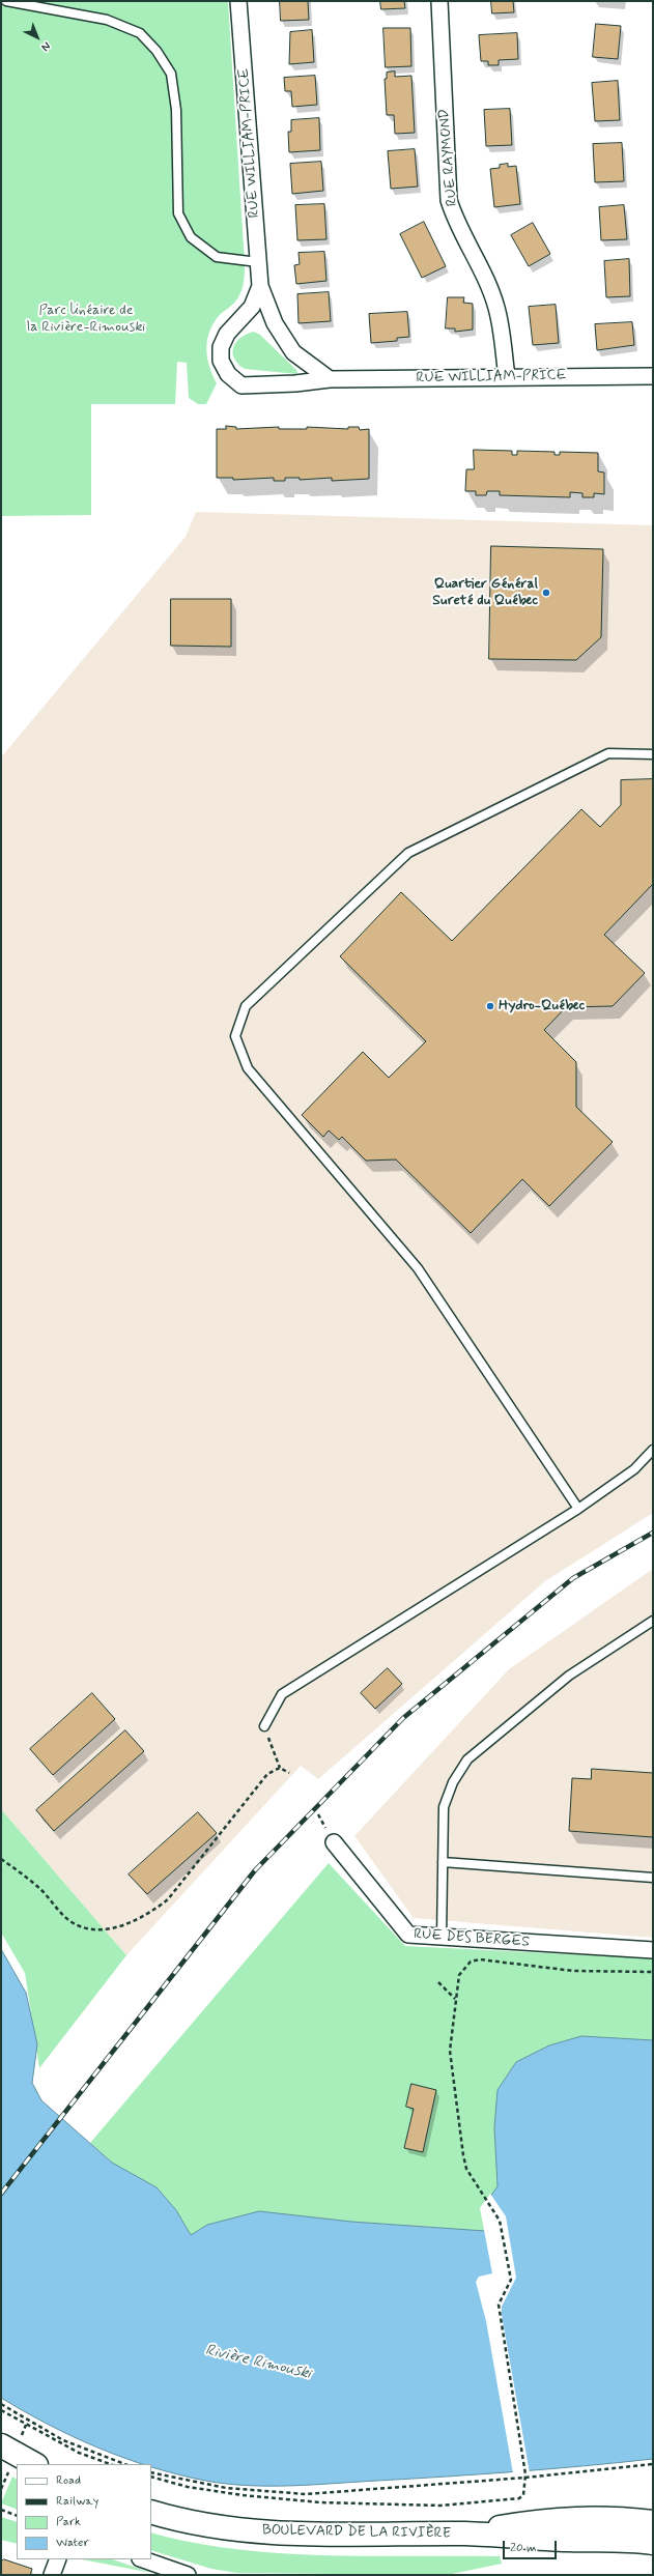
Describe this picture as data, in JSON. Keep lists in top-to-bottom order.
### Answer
{
  "streets": {
    "main road": ["BOULEVARD DE LA RIVIÈRE"],
    "street": ["RUE WILLIAM-PRICE", "RUE RAYMOND", "RUE DES BERGES"]
  },
  "crossings": [
    ["RUE WILLIAM-PRICE", "RUE RAYMOND"]
  ],
  "water": ["Rivière Rimouski"],
  "parks": ["Parc linéaire de la Rivière-Rimouski"],
  "places": ["Quartier Général Sureté du Québec", "Hydro-Québec"],
  "legend": [
    "Road",
    "Railway",
    "Park",
    "Water"
  ],
  "scale_bar": "20 m",
  "north": "bottom right"
}
